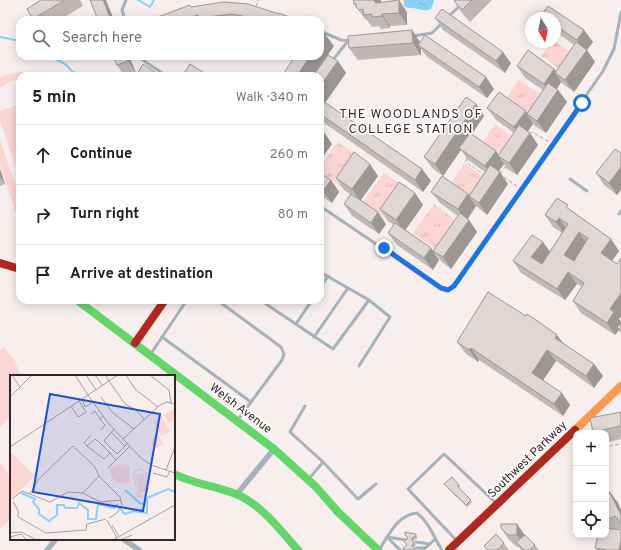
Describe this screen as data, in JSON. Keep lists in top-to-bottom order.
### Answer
{
  "streets": {
    "main road": ["Welsh Avenue", "Southwest Parkway"]
  },
  "districts": ["THE WOODLANDS OF COLLEGE STATION"],
  "north": "bottom",
  "page": {
    "search": "Search here",
    "heading": ["5 min", "Walk · 340 m"],
    "list": [
      ["Continue", "260 m"],
      ["Turn right", "80 m"],
      "Arrive at destination"
    ],
    "map_buttons": ["+", "−"]
  }
}
